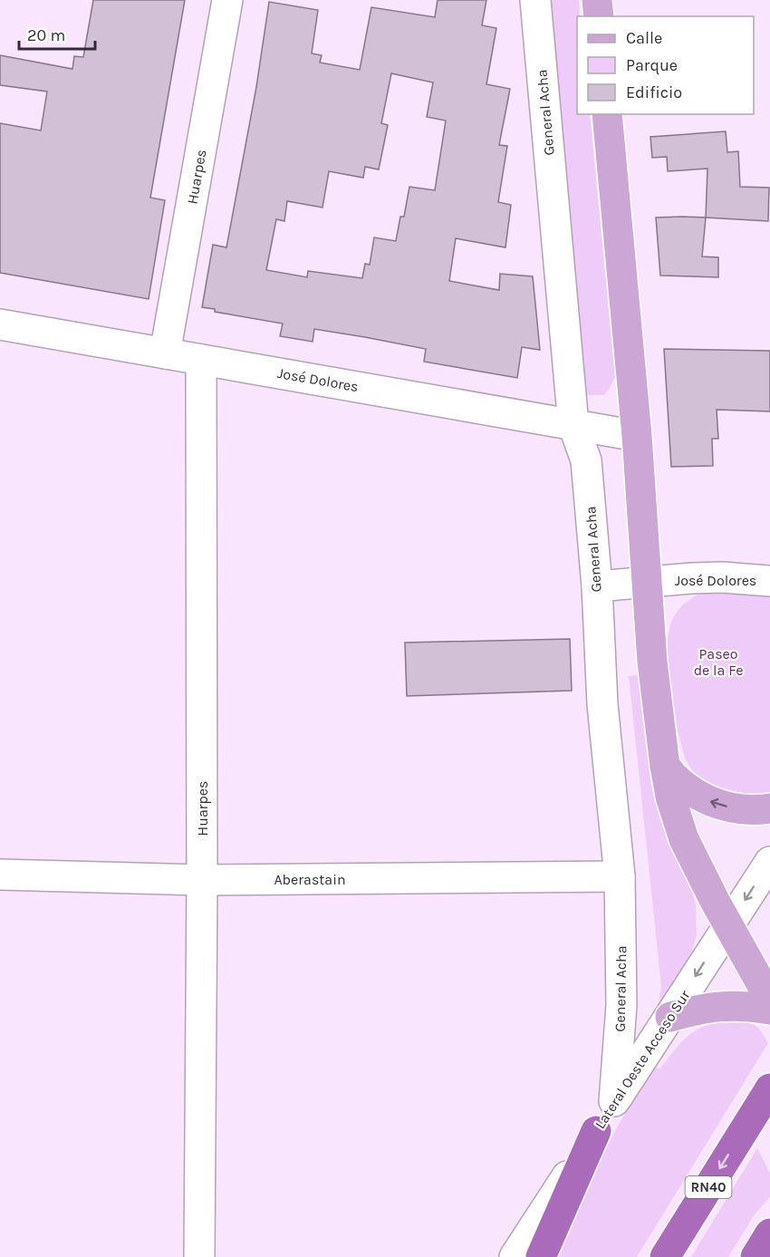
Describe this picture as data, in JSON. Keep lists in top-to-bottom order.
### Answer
{
  "streets": {
    "highway": ["RN40"],
    "street": [
      "General Acha",
      "Huarpes",
      "José Dolores",
      "Aberastain",
      "Lateral Oeste Acceso Sur"
    ]
  },
  "crossings": [
    ["General Acha", "José Dolores"],
    ["General Acha", "Aberastain"],
    ["General Acha", "Lateral Oeste Acceso Sur"],
    ["Huarpes", "José Dolores"],
    ["Huarpes", "Aberastain"]
  ],
  "one_way": ["Lateral Oeste Acceso Sur"],
  "parks": ["Paseo de la Fe"],
  "legend": ["Calle", "Parque", "Edificio"],
  "scale_bar": "20 m"
}
